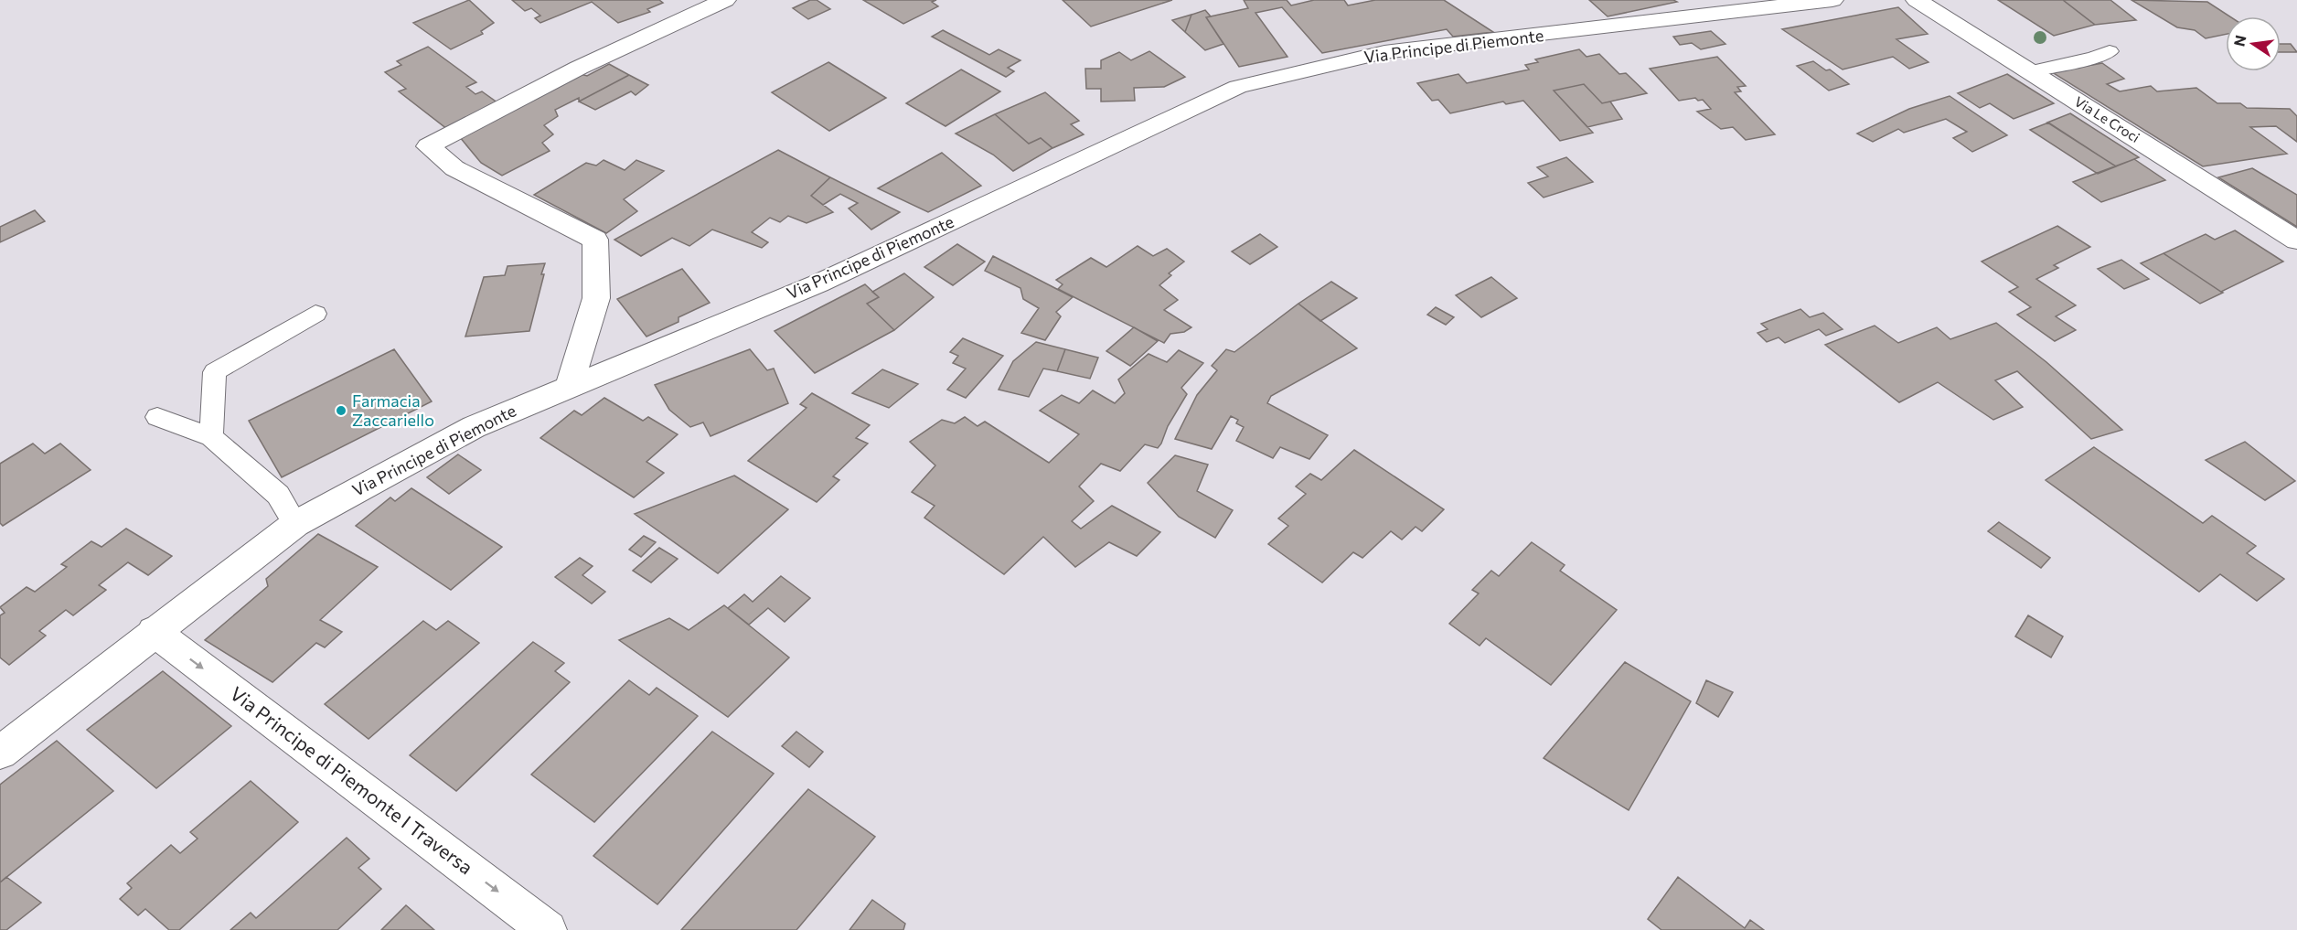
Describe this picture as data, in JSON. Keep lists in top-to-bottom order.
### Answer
{
  "streets": {
    "street": ["Via Principe di Piemonte", "Via Le Croci", "Via Principe di Piemonte I Traversa"]
  },
  "crossings": [
    ["Via Principe di Piemonte", "Via Principe di Piemonte I Traversa"]
  ],
  "one_way": ["Via Principe di Piemonte I Traversa"],
  "places": ["Farmacia Zaccariello"],
  "north": "left"
}
